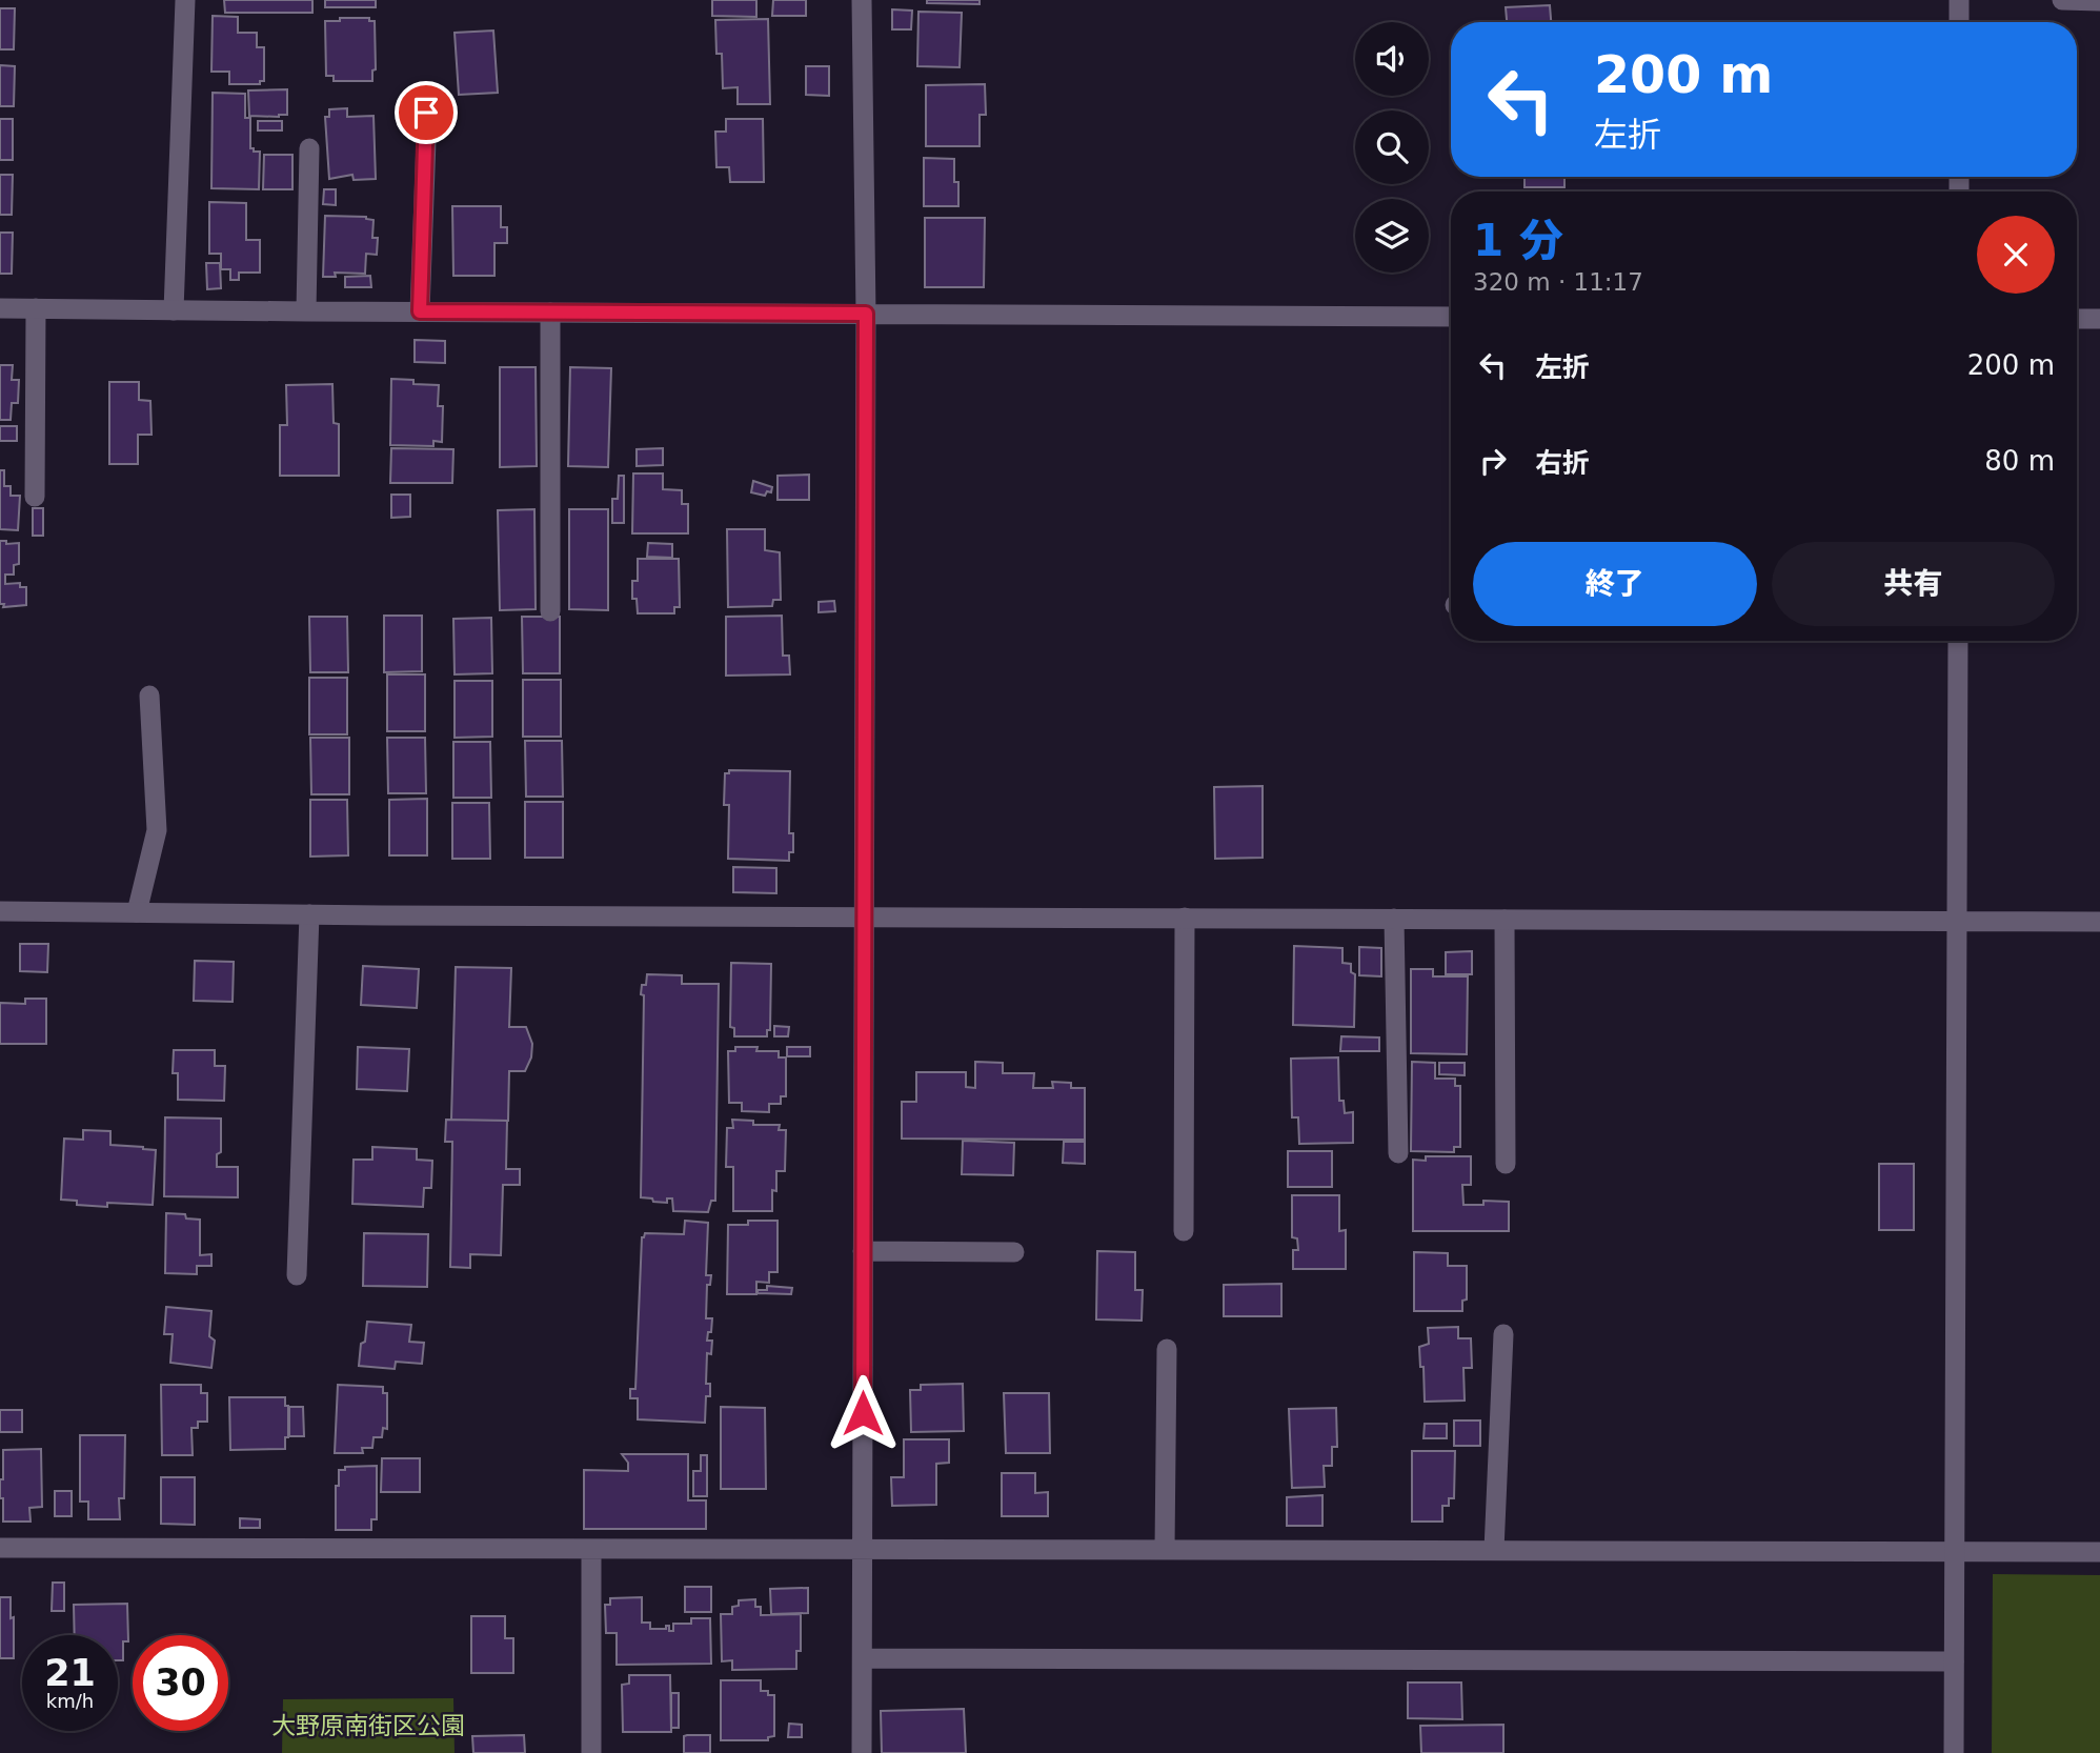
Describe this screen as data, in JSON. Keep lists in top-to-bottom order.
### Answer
{
  "parks": ["大野原南街区公園"],
  "page": {
    "turn": ["200 m", "左折"],
    "heading": ["1 分", "320 m · 11:17"],
    "list": [
      {
        "name": "左折",
        "value": "200 m"
      },
      {
        "name": "右折",
        "value": "80 m"
      }
    ],
    "buttons": ["終了", "共有"],
    "speed": "21 km/h",
    "limit": "30"
  }
}
